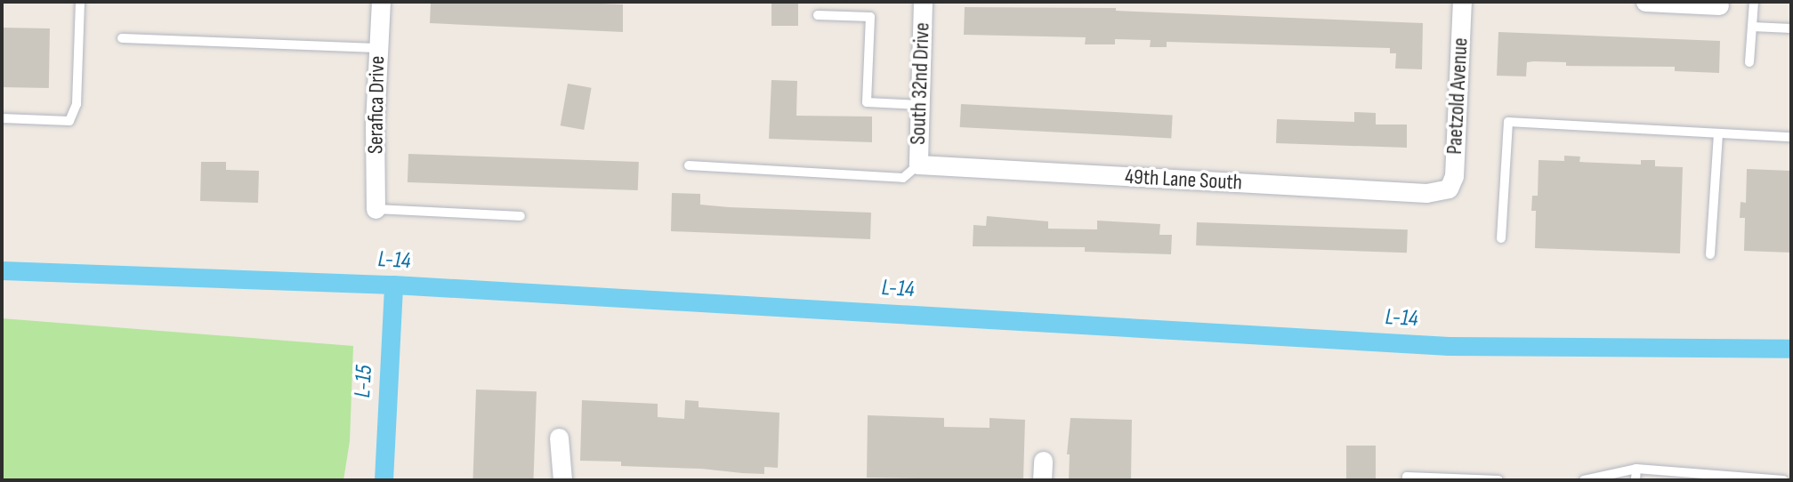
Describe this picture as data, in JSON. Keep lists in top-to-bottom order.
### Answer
{
  "streets": {
    "street": [
      "South 32nd Drive",
      "Paetzold Avenue",
      "Serafica Drive",
      "49th Lane South"
    ]
  },
  "crossings": [
    ["South 32nd Drive", "49th Lane South"],
    ["Paetzold Avenue", "49th Lane South"]
  ],
  "water": ["L-14", "L-15"]
}
